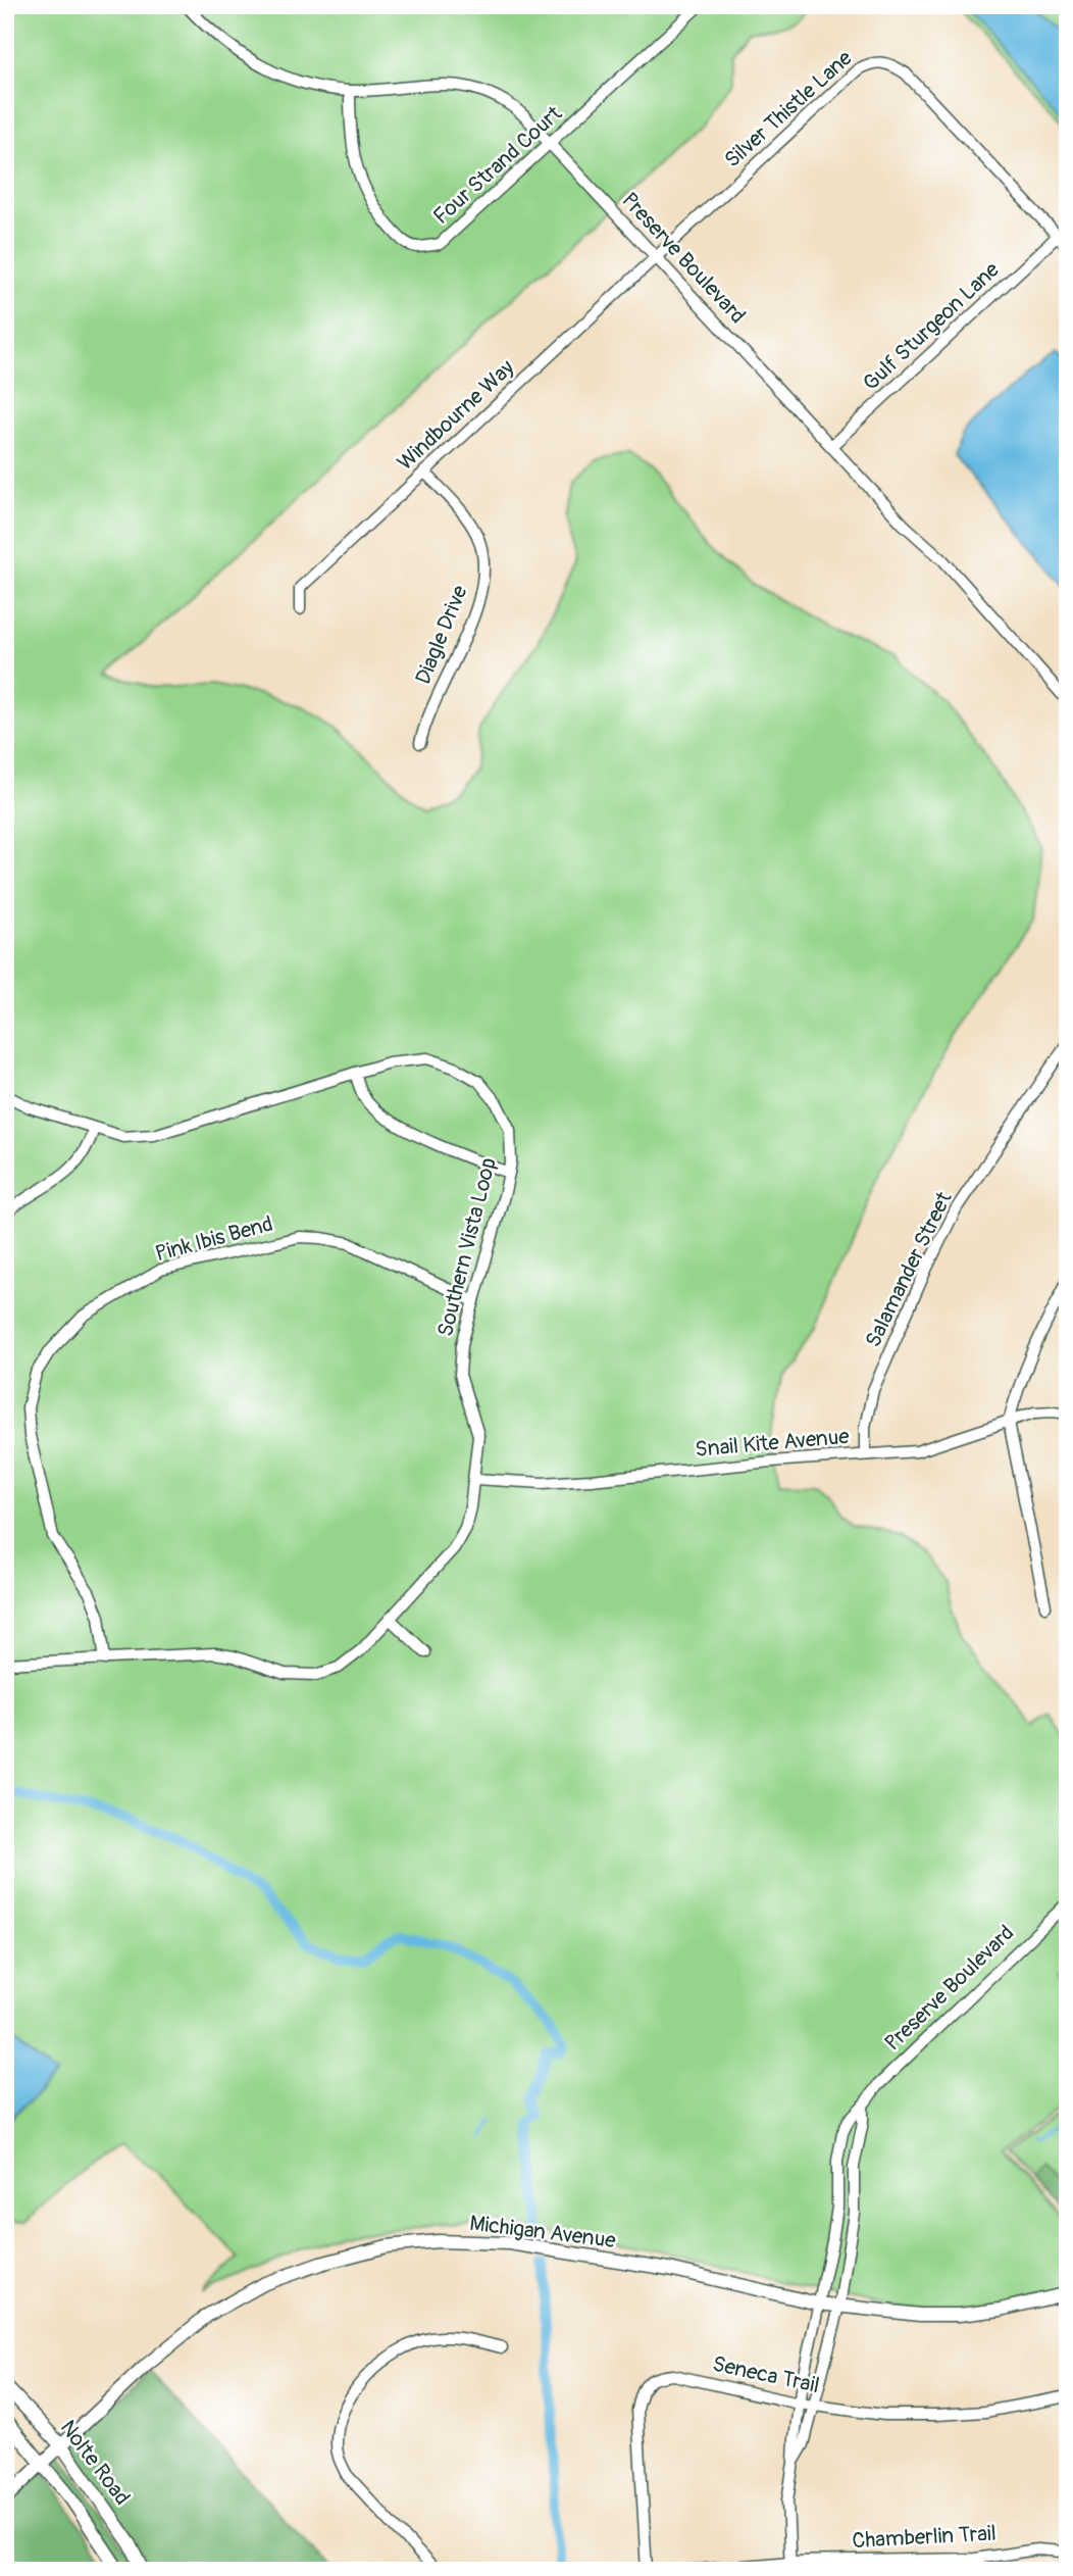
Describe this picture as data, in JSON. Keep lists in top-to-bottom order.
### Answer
{
  "streets": {
    "street": [
      "Silver Thistle Lane",
      "Four Strand Court",
      "Preserve Boulevard",
      "Gulf Sturgeon Lane",
      "Windbourne Way",
      "Diagle Drive",
      "Pink Ibis Bend",
      "Southern Vista Loop",
      "Salamander Street",
      "Snail Kite Avenue",
      "Michigan Avenue",
      "Seneca Trail",
      "Nolte Road",
      "Chamberlin Trail"
    ]
  },
  "crossings": [
    ["Silver Thistle Lane", "Preserve Boulevard"],
    ["Silver Thistle Lane", "Gulf Sturgeon Lane"],
    ["Silver Thistle Lane", "Windbourne Way"],
    ["Four Strand Court", "Preserve Boulevard"],
    ["Preserve Boulevard", "Gulf Sturgeon Lane"],
    ["Preserve Boulevard", "Windbourne Way"],
    ["Preserve Boulevard", "Michigan Avenue"],
    ["Preserve Boulevard", "Seneca Trail"],
    ["Windbourne Way", "Diagle Drive"],
    ["Pink Ibis Bend", "Southern Vista Loop"],
    ["Southern Vista Loop", "Snail Kite Avenue"],
    ["Salamander Street", "Snail Kite Avenue"],
    ["Michigan Avenue", "Nolte Road"]
  ]
}
